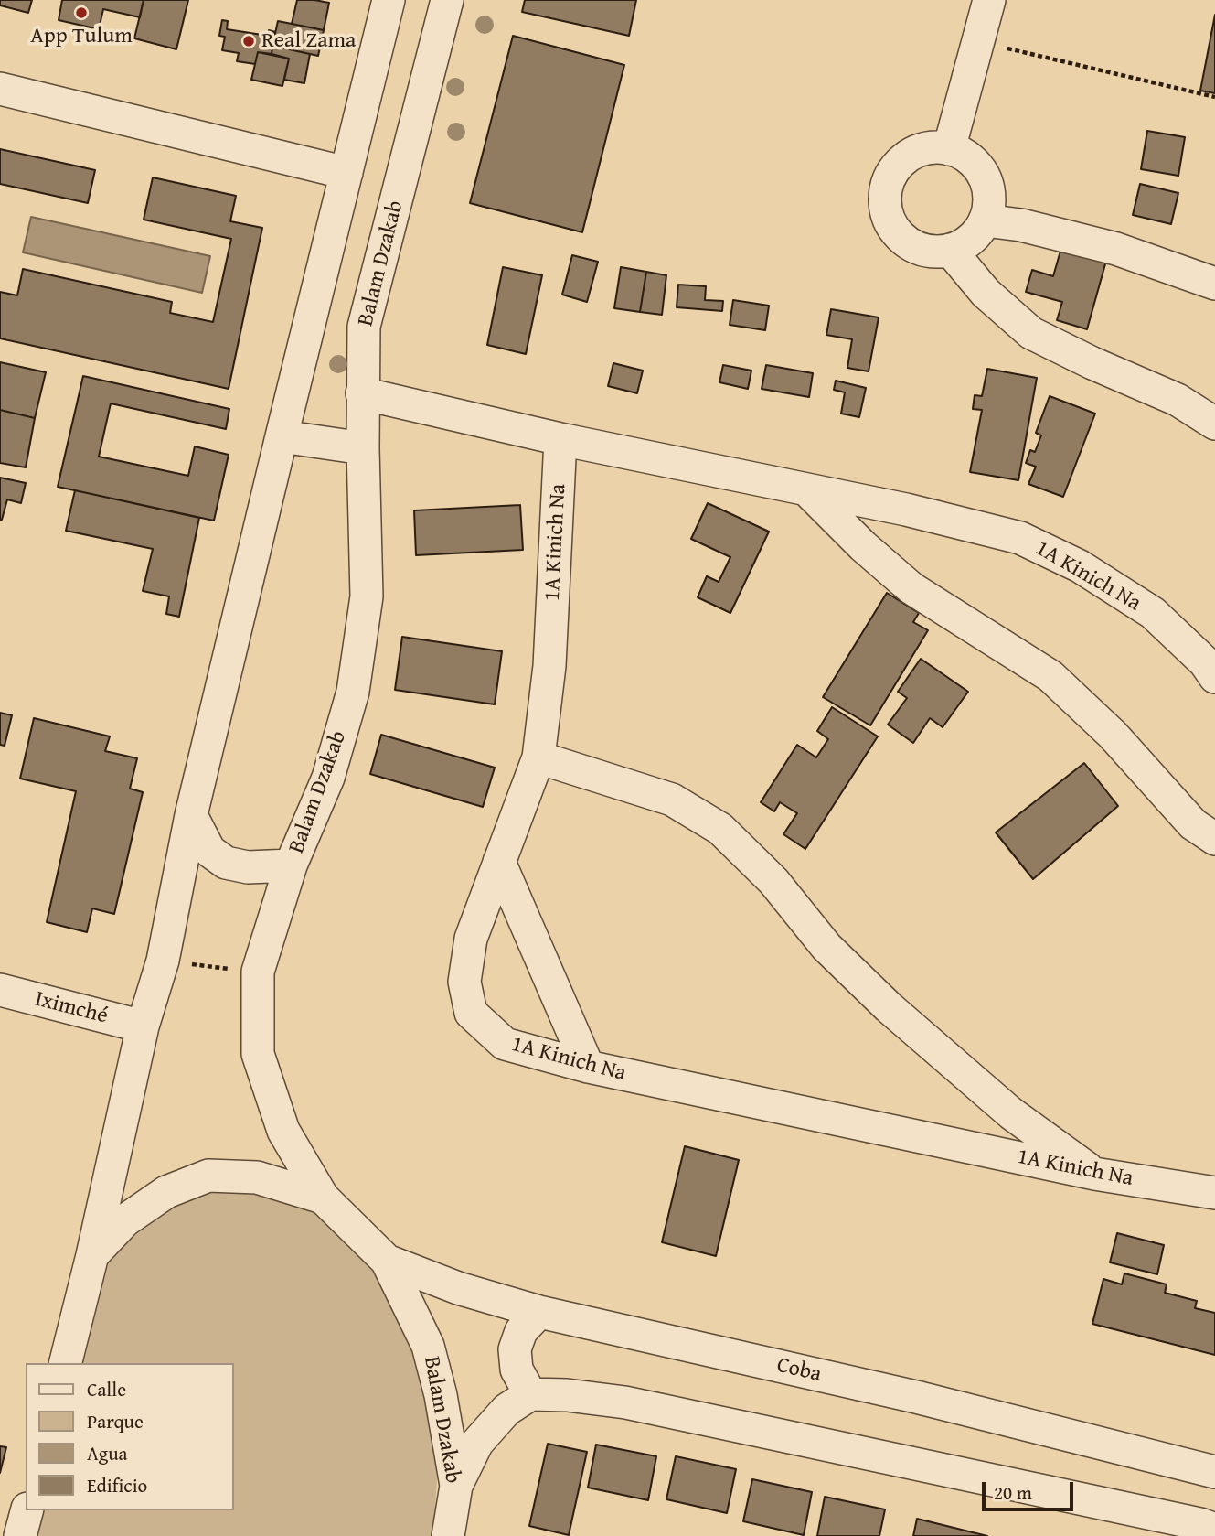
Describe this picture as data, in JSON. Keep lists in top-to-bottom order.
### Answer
{
  "streets": {
    "street": [
      "Balam Dzakab",
      "1A Kinich Na",
      "Iximché",
      "Coba"
    ]
  },
  "crossings": [
    ["Balam Dzakab", "1A Kinich Na"],
    ["Balam Dzakab", "Coba"]
  ],
  "places": ["App Tulum", "Real Zama"],
  "legend": [
    "Calle",
    "Parque",
    "Agua",
    "Edificio"
  ],
  "scale_bar": "20 m"
}
